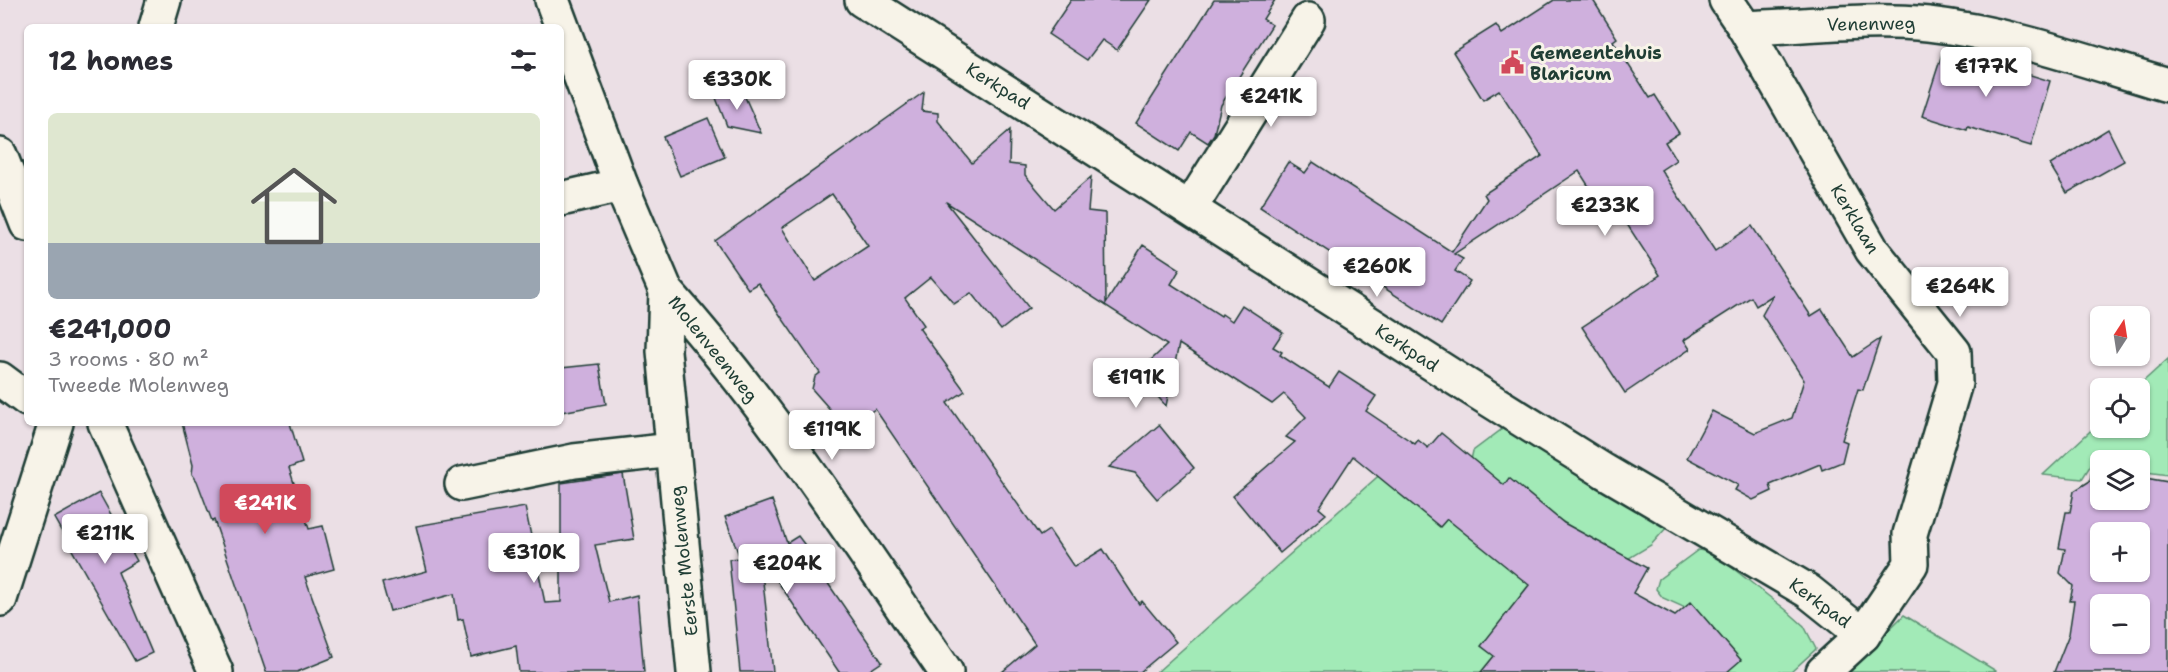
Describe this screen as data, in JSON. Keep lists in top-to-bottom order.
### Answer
{
  "streets": {
    "street": [
      "Venenweg",
      "Kerkpad",
      "Kerklaan",
      "Molenveenweg",
      "Eerste Molenweg"
    ]
  },
  "crossings": [
    ["Venenweg", "Kerklaan"],
    ["Kerkpad", "Kerklaan"],
    ["Molenveenweg", "Eerste Molenweg"]
  ],
  "places": {
    "public building": ["Gemeentehuis Blaricum"]
  },
  "north": "top",
  "page": {
    "heading": "12 homes",
    "price": [
      "€177K",
      "€330K",
      "€241K",
      "€233K",
      "€260K",
      "€264K",
      "€191K",
      "€119K",
      "€241K",
      "€211K",
      "€310K",
      "€204K"
    ],
    "list": [
      {
        "name": "€241,000",
        "note": "3 rooms · 80 m² · Tweede Molenweg"
      }
    ],
    "map_buttons": ["+", "−"]
  }
}
